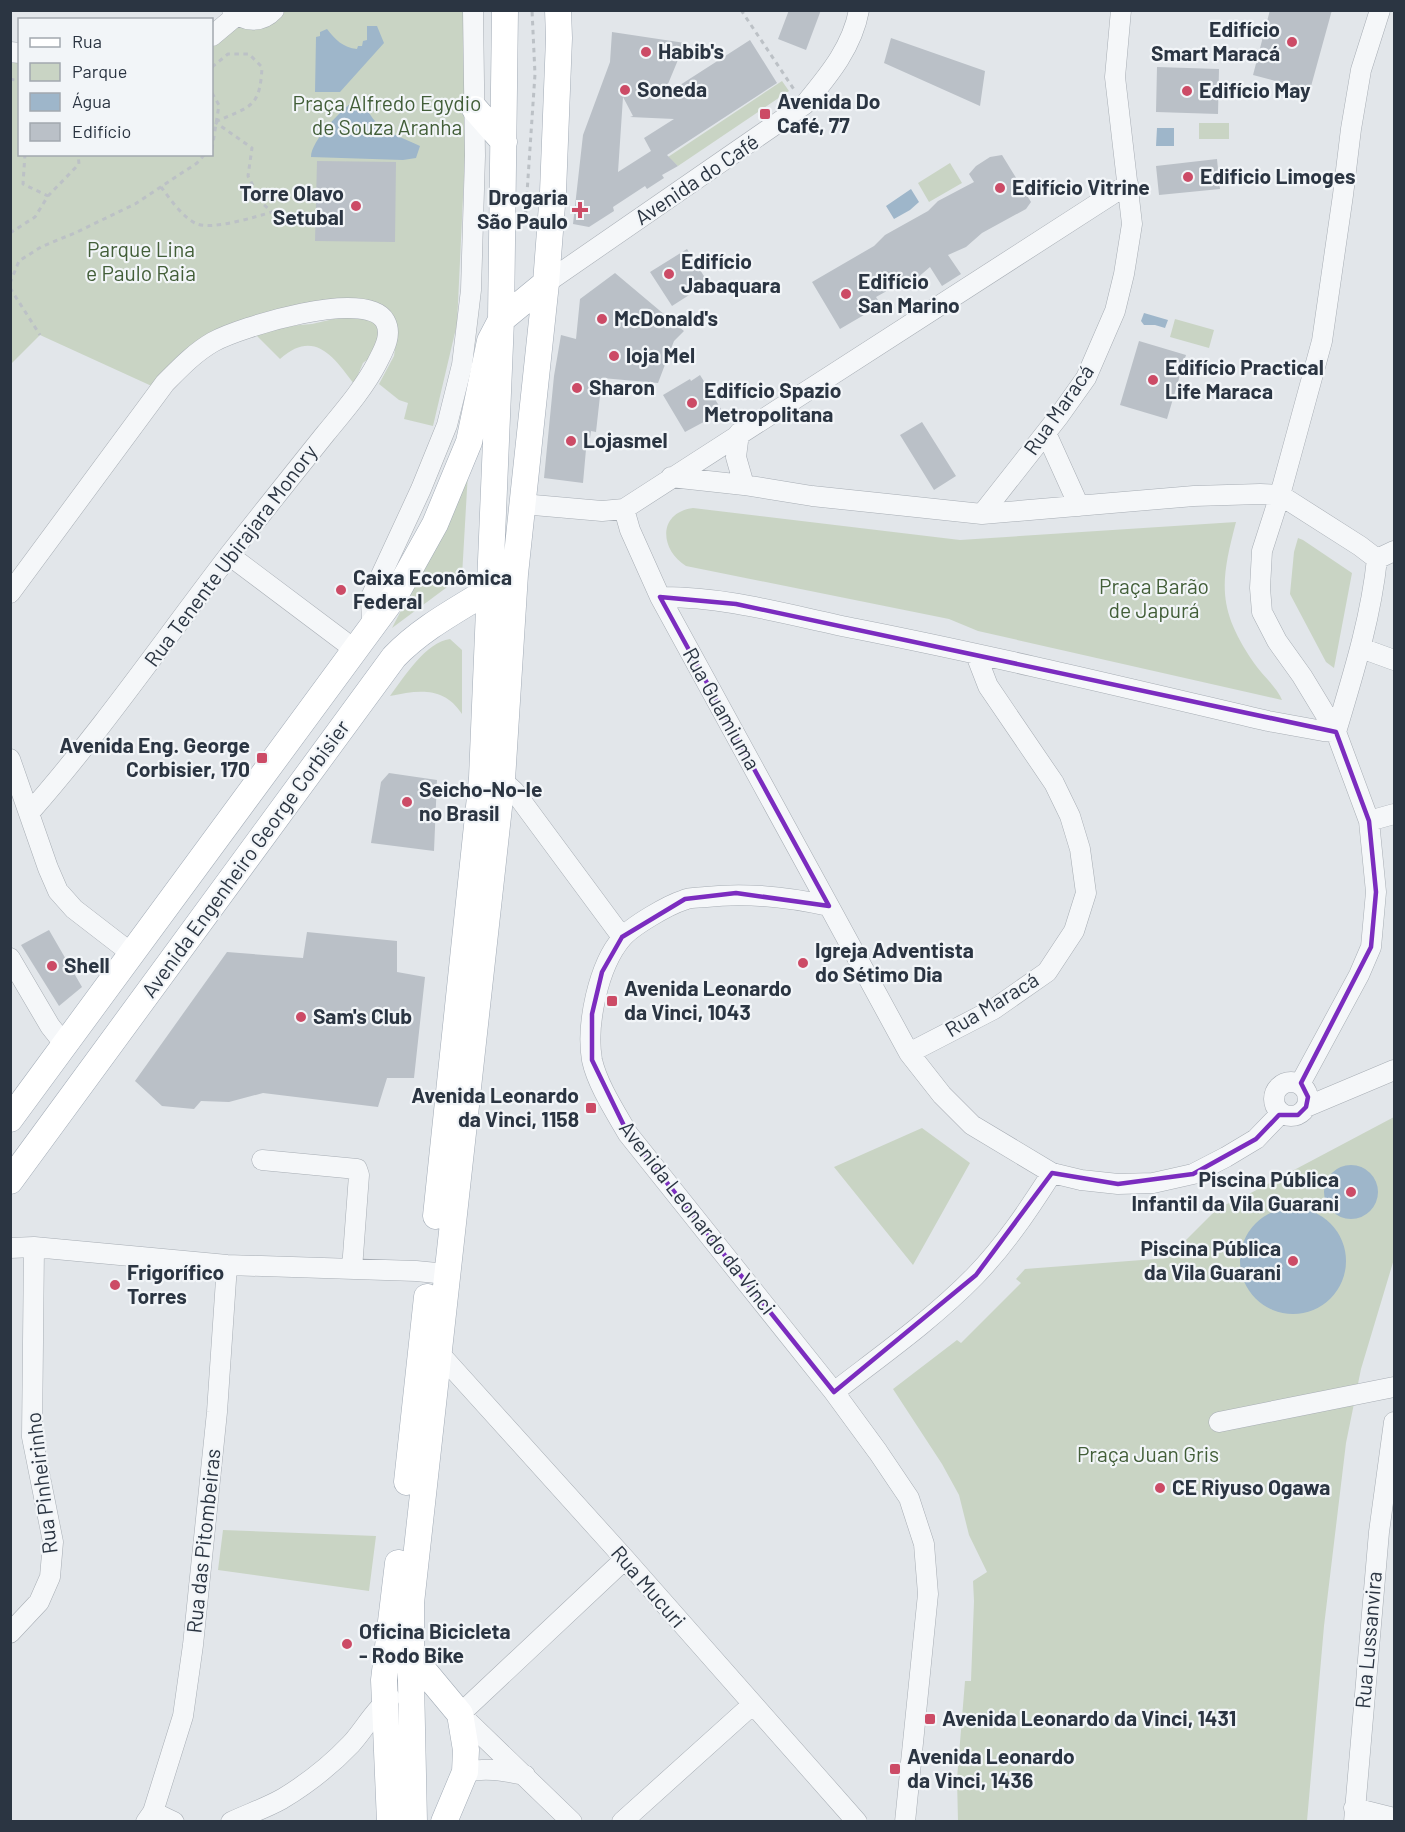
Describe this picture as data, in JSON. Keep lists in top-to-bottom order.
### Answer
{
  "streets": {
    "main road": ["Avenida do Café", "Avenida Engenheiro George Corbisier"],
    "street": [
      "Rua Maracá",
      "Rua Tenente Ubirajara Monory",
      "Rua Guamiuma",
      "Avenida Leonardo da Vinci",
      "Rua Pinheirinho",
      "Rua das Pitombeiras",
      "Rua Mucuri",
      "Rua Lussanvira"
    ]
  },
  "crossings": [
    ["Avenida do Café", "Avenida Engenheiro George Corbisier"],
    ["Rua Guamiuma", "Avenida Leonardo da Vinci"]
  ],
  "parks": [
    "Praça Alfredo Egydio de Souza Aranha",
    "Parque Lina e Paulo Raia",
    "Praça Barão de Japurá",
    "Praça Juan Gris"
  ],
  "places": {
    "other": [
      "Edifício Smart Maracá",
      "Habib's",
      "Soneda",
      "Edifício May",
      "Edificio Limoges",
      "Edifício Vitrine",
      "Torre Olavo Setubal",
      "Edifício Jabaquara",
      "Edifício San Marino",
      "McDonald's",
      "loja Mel",
      "Edifício Practical Life Maraca",
      "Sharon",
      "Edifício Spazio Metropolitana",
      "Lojasmel",
      "Caixa Econômica Federal",
      "Seicho-No-Ie no Brasil",
      "Igreja Adventista do Sétimo Dia",
      "Shell",
      "Sam's Club",
      "Piscina Pública Infantil da Vila Guarani",
      "Piscina Pública da Vila Guarani",
      "Frigorífico Torres",
      "CE Riyuso Ogawa",
      "Oficina Bicicleta - Rodo Bike"
    ],
    "transit": [
      "Avenida Do Café, 77",
      "Avenida Eng. George Corbisier, 170",
      "Avenida Leonardo da Vinci, 1043",
      "Avenida Leonardo da Vinci, 1158",
      "Avenida Leonardo da Vinci, 1431",
      "Avenida Leonardo da Vinci, 1436"
    ],
    "health": ["Drogaria São Paulo"]
  },
  "legend": [
    "Rua",
    "Parque",
    "Água",
    "Edifício"
  ]
}
